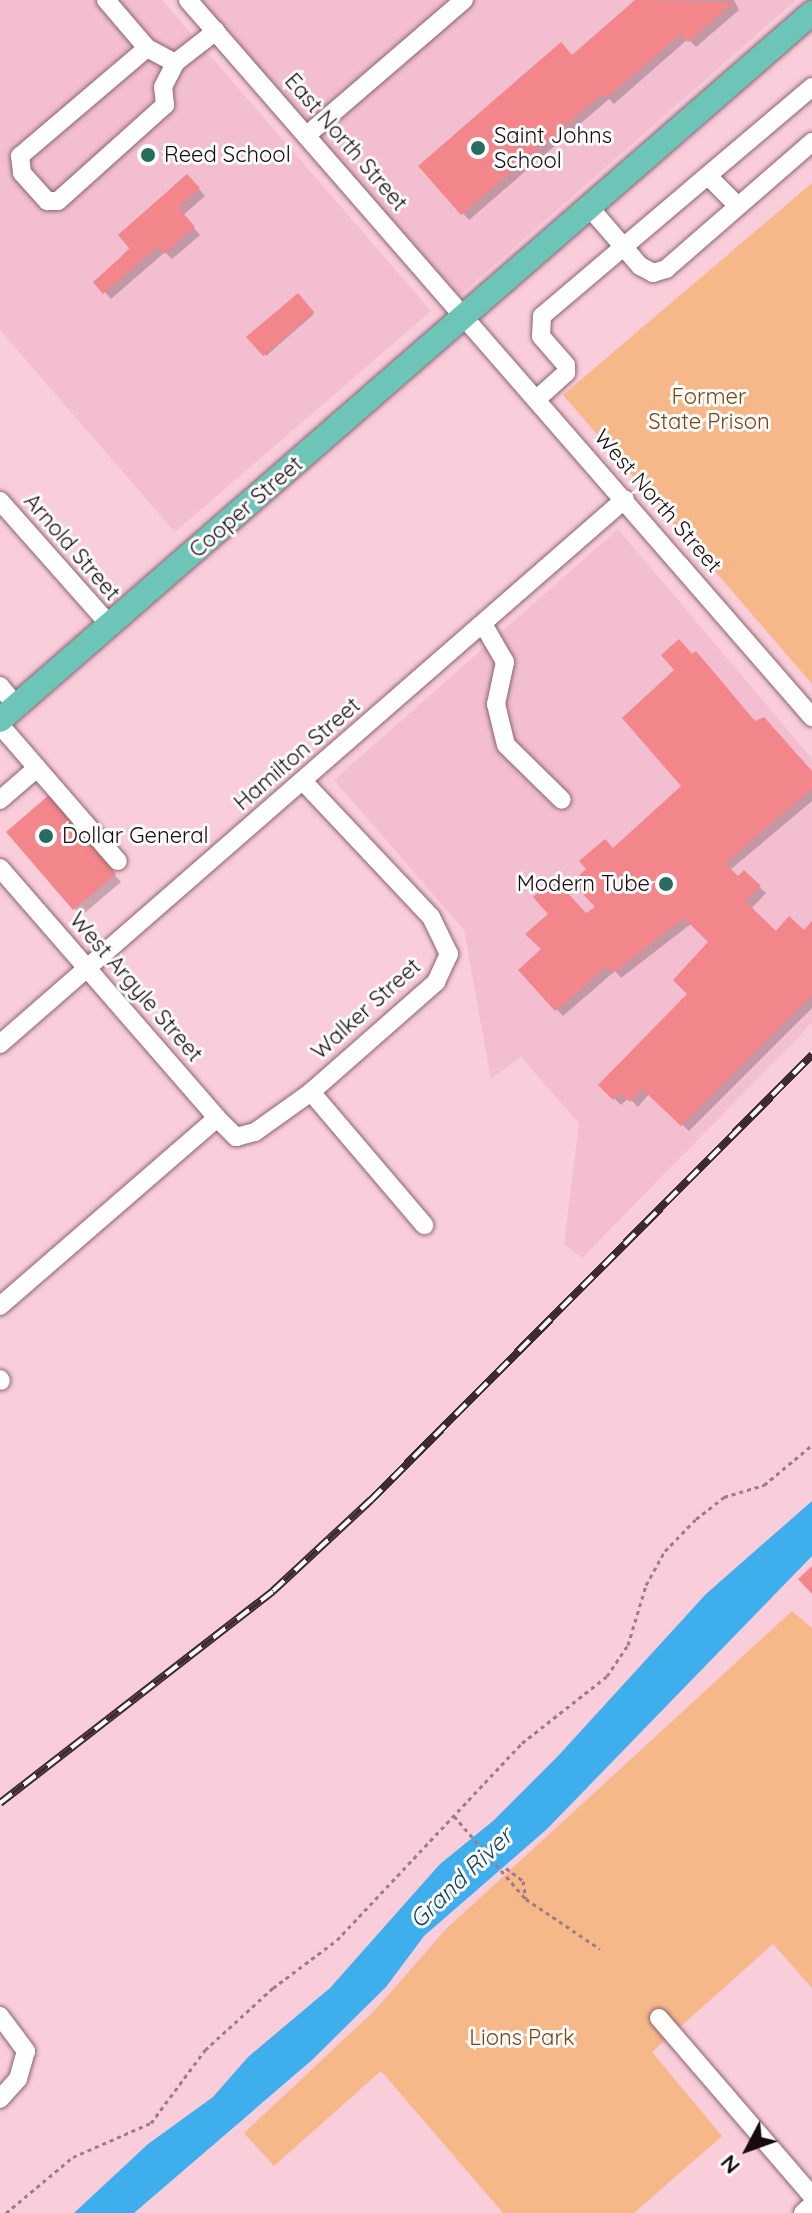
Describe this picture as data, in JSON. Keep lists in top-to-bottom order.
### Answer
{
  "streets": {
    "main road": ["Cooper Street"],
    "street": [
      "East North Street",
      "West North Street",
      "Arnold Street",
      "Hamilton Street",
      "West Argyle Street",
      "Walker Street"
    ]
  },
  "crossings": [
    ["East North Street", "West North Street"],
    ["East North Street", "Cooper Street"],
    ["West North Street", "Cooper Street"],
    ["West North Street", "Hamilton Street"],
    ["Cooper Street", "Arnold Street"],
    ["Hamilton Street", "West Argyle Street"],
    ["Hamilton Street", "Walker Street"],
    ["West Argyle Street", "Walker Street"]
  ],
  "water": ["Grand River"],
  "parks": ["Former State Prison", "Lions Park"],
  "places": [
    "Saint Johns School",
    "Reed School",
    "Dollar General",
    "Modern Tube"
  ],
  "north": "bottom left"
}
